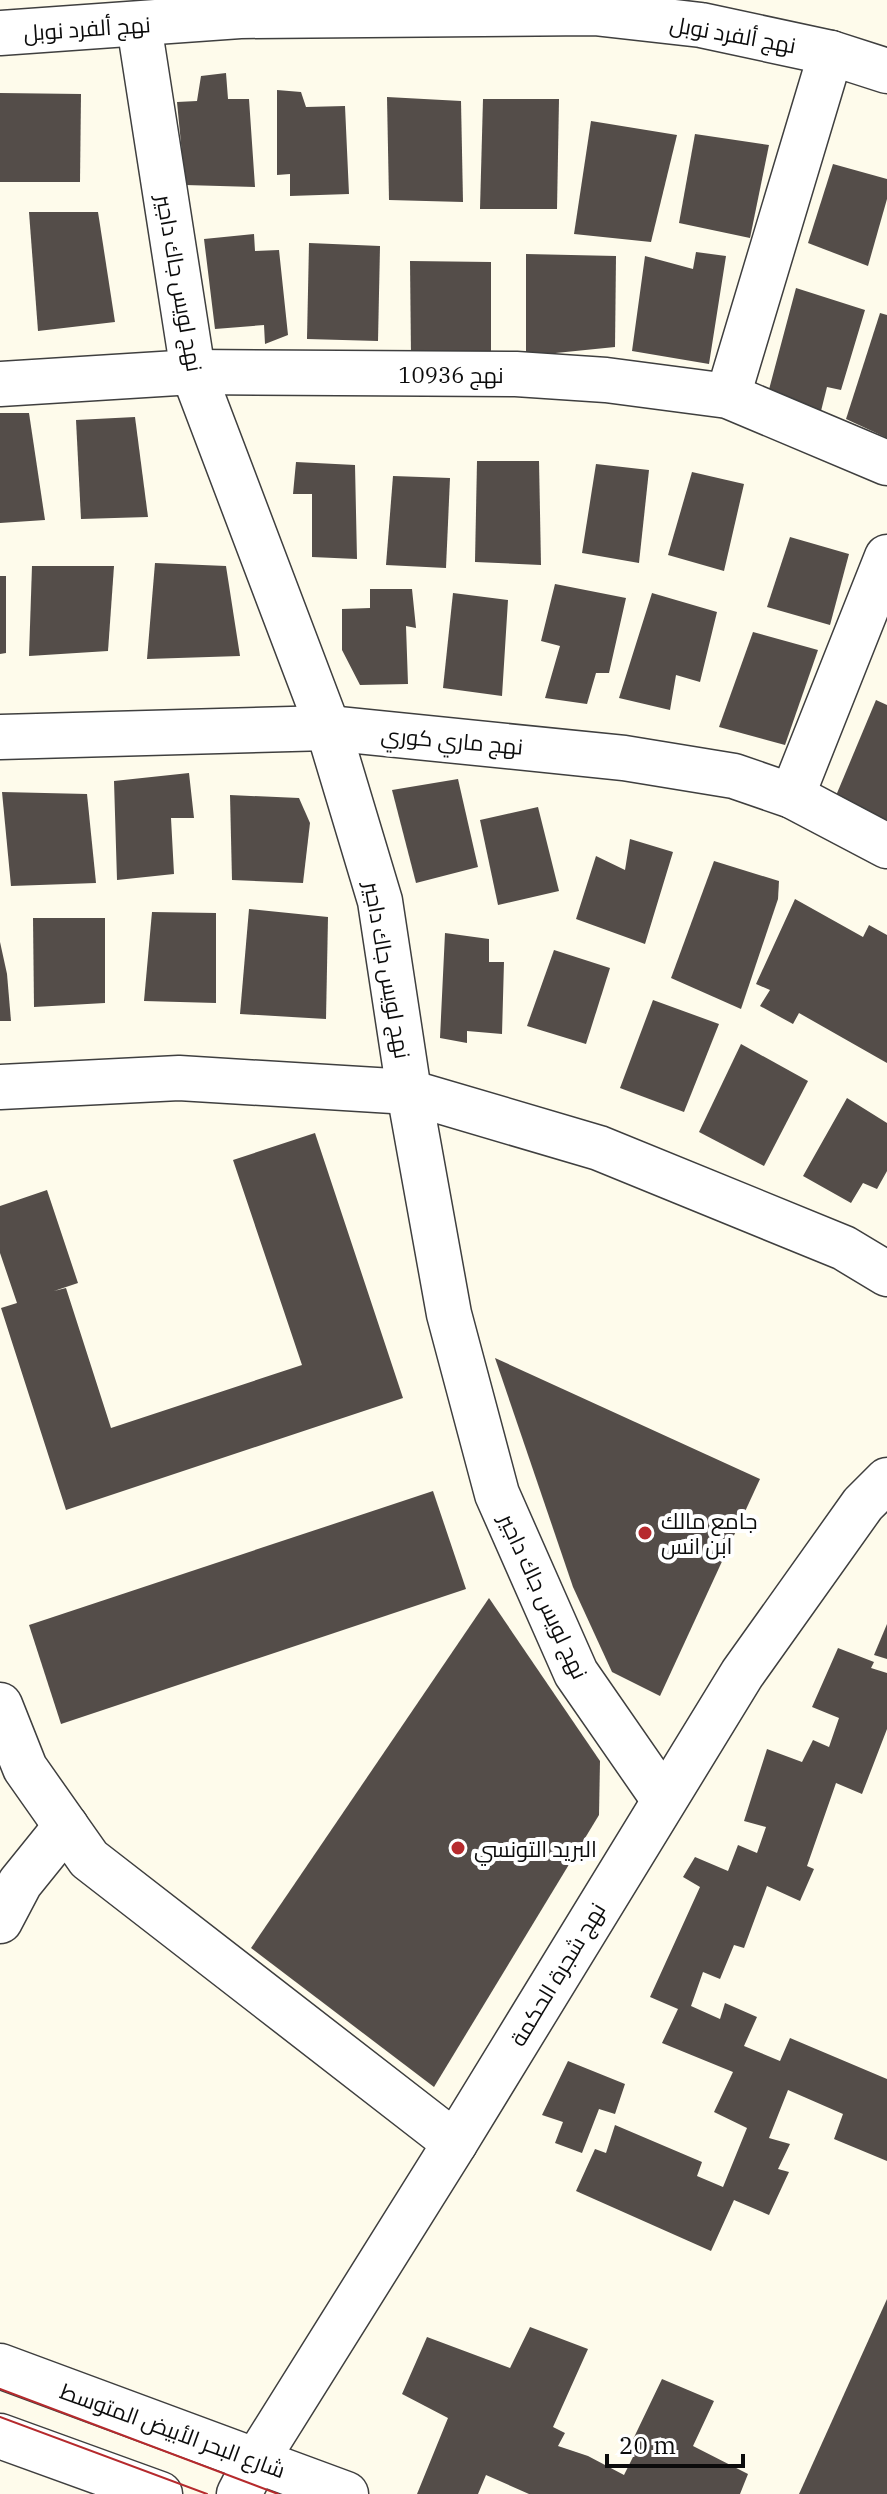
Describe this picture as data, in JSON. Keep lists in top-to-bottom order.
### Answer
{
  "streets": {
    "street": [
      "نهج ألفرد نوبل",
      "نهج لويس جاك داجير",
      "نهج 10936",
      "نهج ماري كوري",
      "نهج شجرة الحكمة",
      "شارع البحر الأبيض المتوسط"
    ]
  },
  "crossings": [
    ["نهج ألفرد نوبل", "نهج لويس جاك داجير"],
    ["نهج لويس جاك داجير", "نهج 10936"],
    ["نهج لويس جاك داجير", "نهج ماري كوري"],
    ["نهج لويس جاك داجير", "نهج شجرة الحكمة"],
    ["نهج شجرة الحكمة", "شارع البحر الأبيض المتوسط"]
  ],
  "places": ["جامع مالك ابن انس", "البريد التونسي"],
  "scale_bar": "20 m"
}
